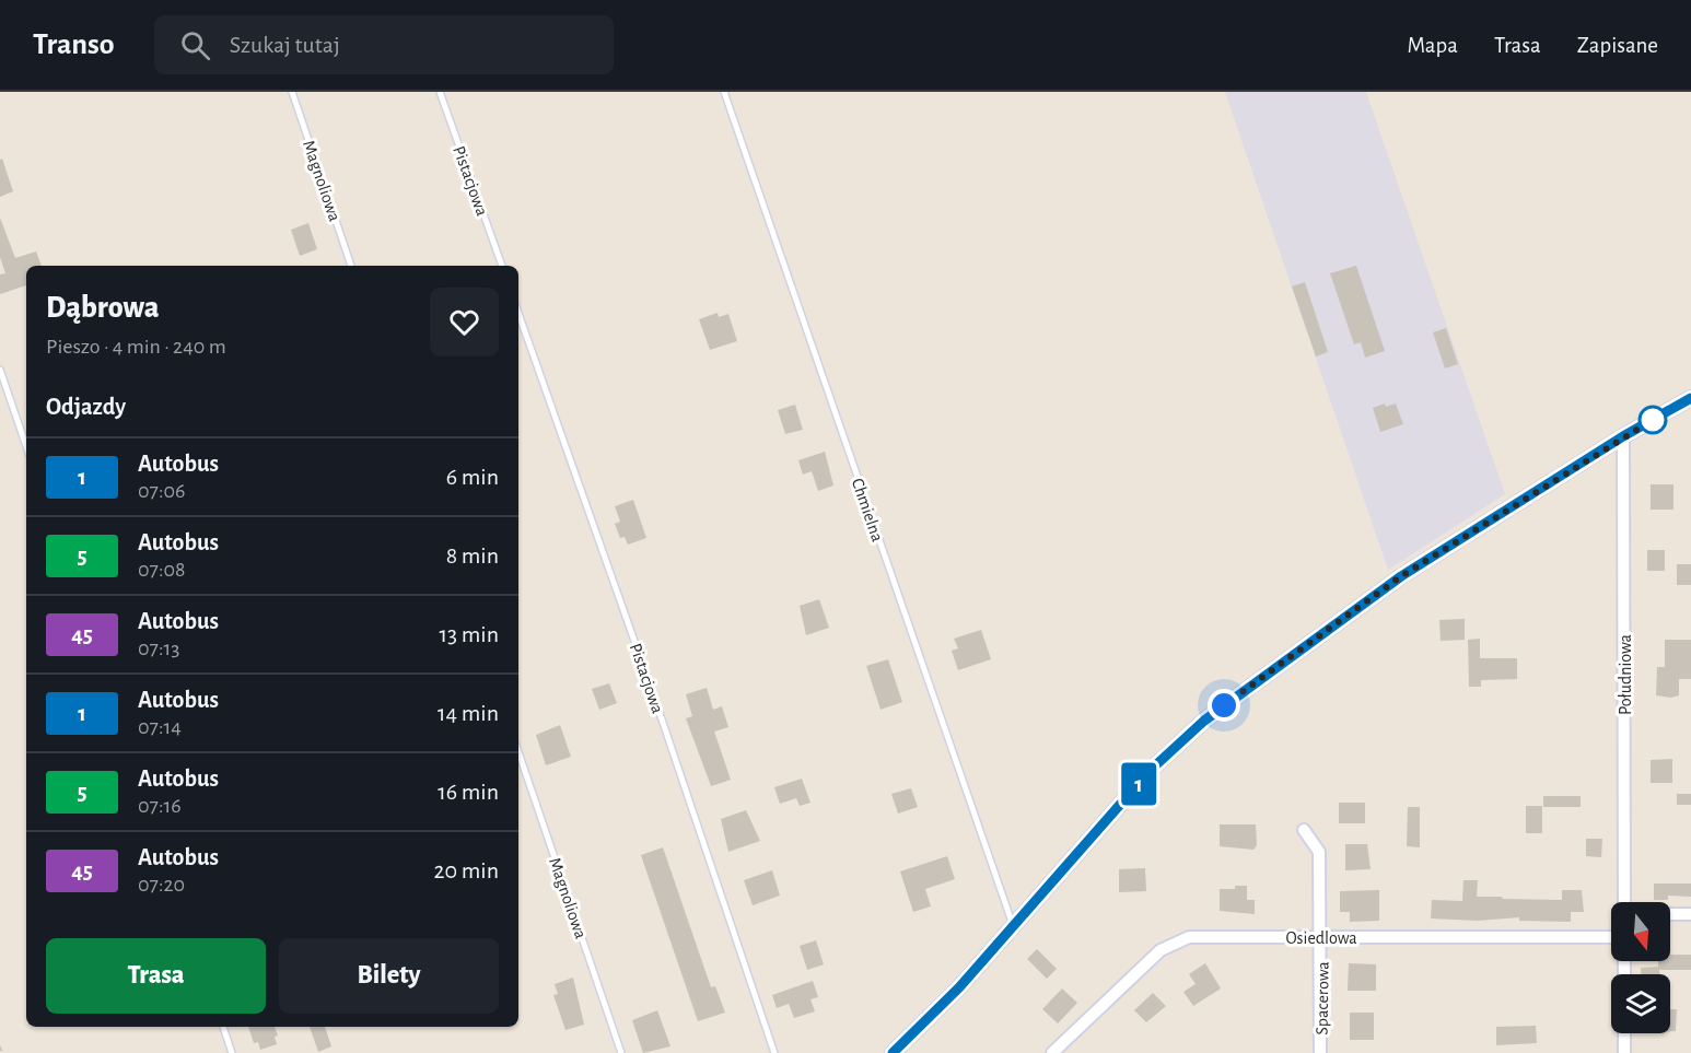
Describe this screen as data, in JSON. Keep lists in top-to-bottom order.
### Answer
{
  "streets": {
    "street": ["Południowa", "Osiedlowa", "Spacerowa"],
    "lane": ["Magnoliowa", "Pistacjowa", "Chmielna"]
  },
  "crossings": [
    ["Osiedlowa", "Spacerowa"]
  ],
  "lines": ["bus line 1"],
  "north": "bottom",
  "page": {
    "header": "Transo",
    "search": "Szukaj tutaj",
    "nav": ["Mapa", "Trasa", "Zapisane"],
    "on_map": "1",
    "heading": [
      ["Dąbrowa", "Pieszo · 4 min · 240 m"],
      "Odjazdy"
    ],
    "list": [
      {
        "mark": "1",
        "name": "Autobus",
        "note": "07:06",
        "value": "6 min"
      },
      {
        "mark": "5",
        "name": "Autobus",
        "note": "07:08",
        "value": "8 min"
      },
      {
        "mark": "45",
        "name": "Autobus",
        "note": "07:13",
        "value": "13 min"
      },
      {
        "mark": "1",
        "name": "Autobus",
        "note": "07:14",
        "value": "14 min"
      },
      {
        "mark": "5",
        "name": "Autobus",
        "note": "07:16",
        "value": "16 min"
      },
      {
        "mark": "45",
        "name": "Autobus",
        "note": "07:20",
        "value": "20 min"
      }
    ],
    "buttons": ["Trasa", "Bilety"]
  }
}
